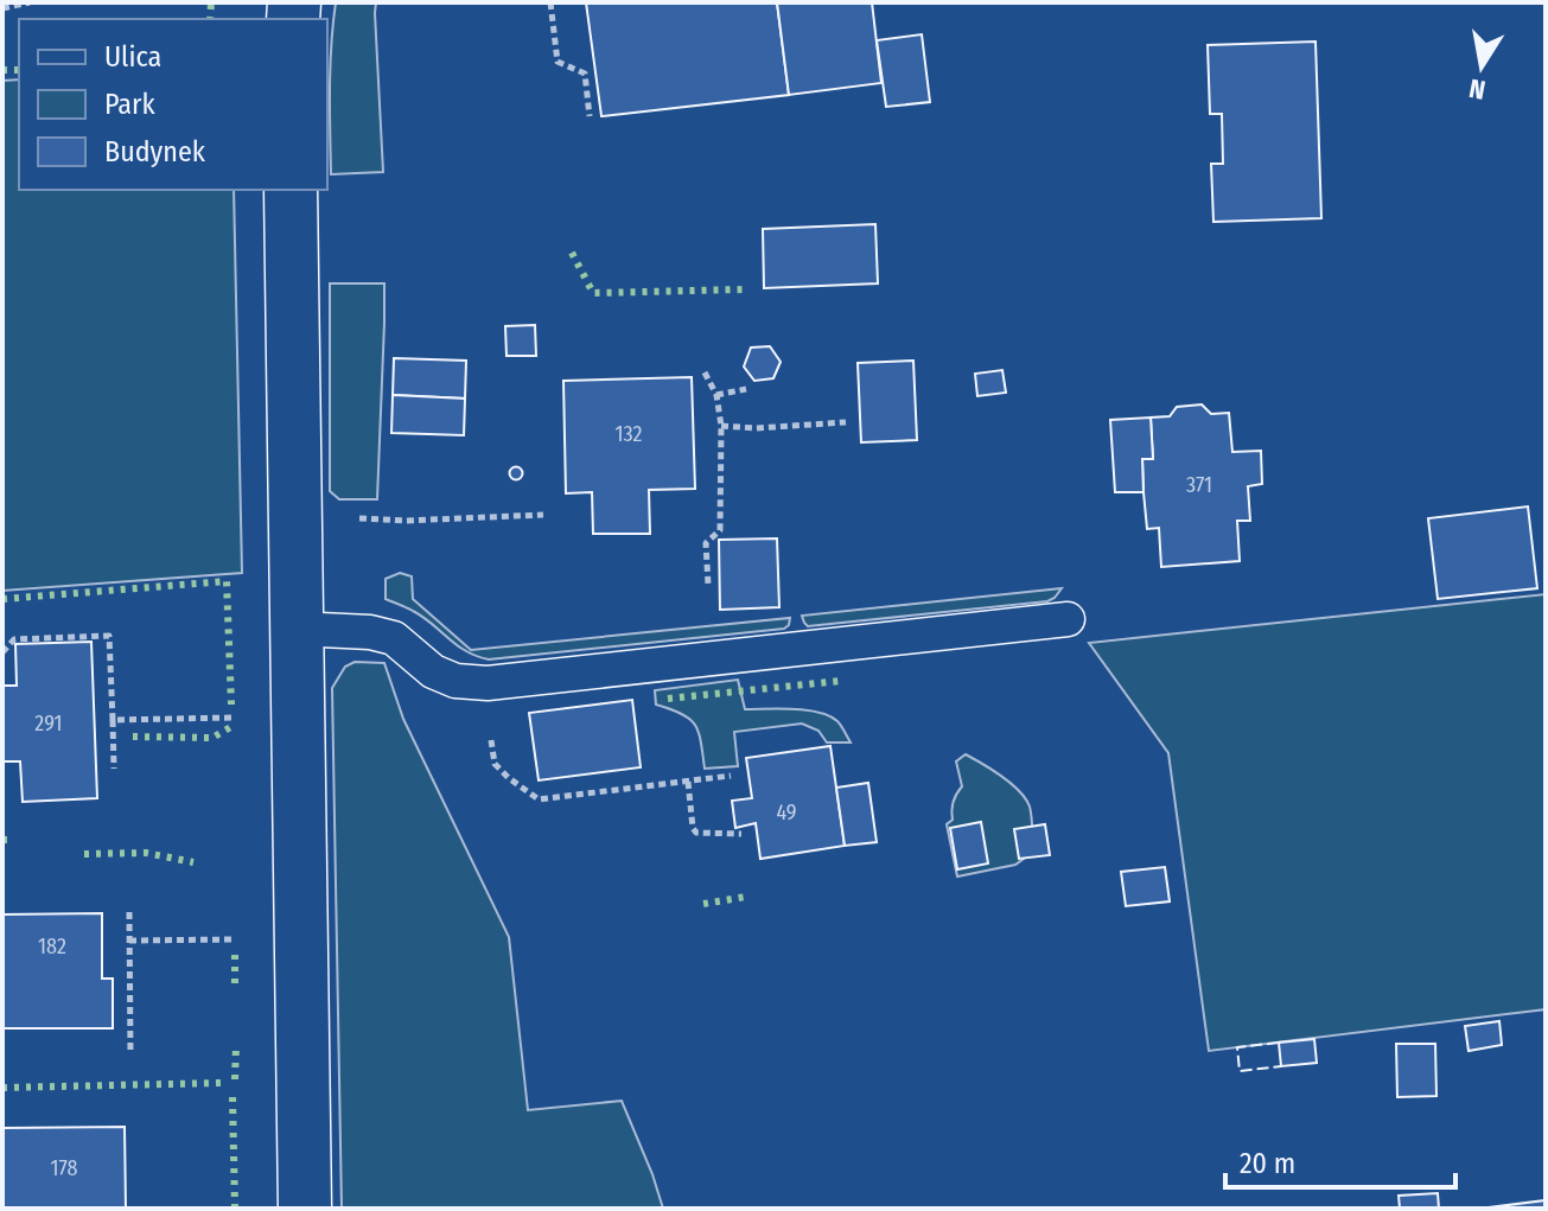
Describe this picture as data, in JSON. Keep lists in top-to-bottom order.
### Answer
{
  "house_numbers": [
    "132",
    "371",
    "291",
    "49",
    "182",
    "178"
  ],
  "legend": ["Ulica", "Park", "Budynek"],
  "scale_bar": "20 m",
  "north": "bottom"
}
